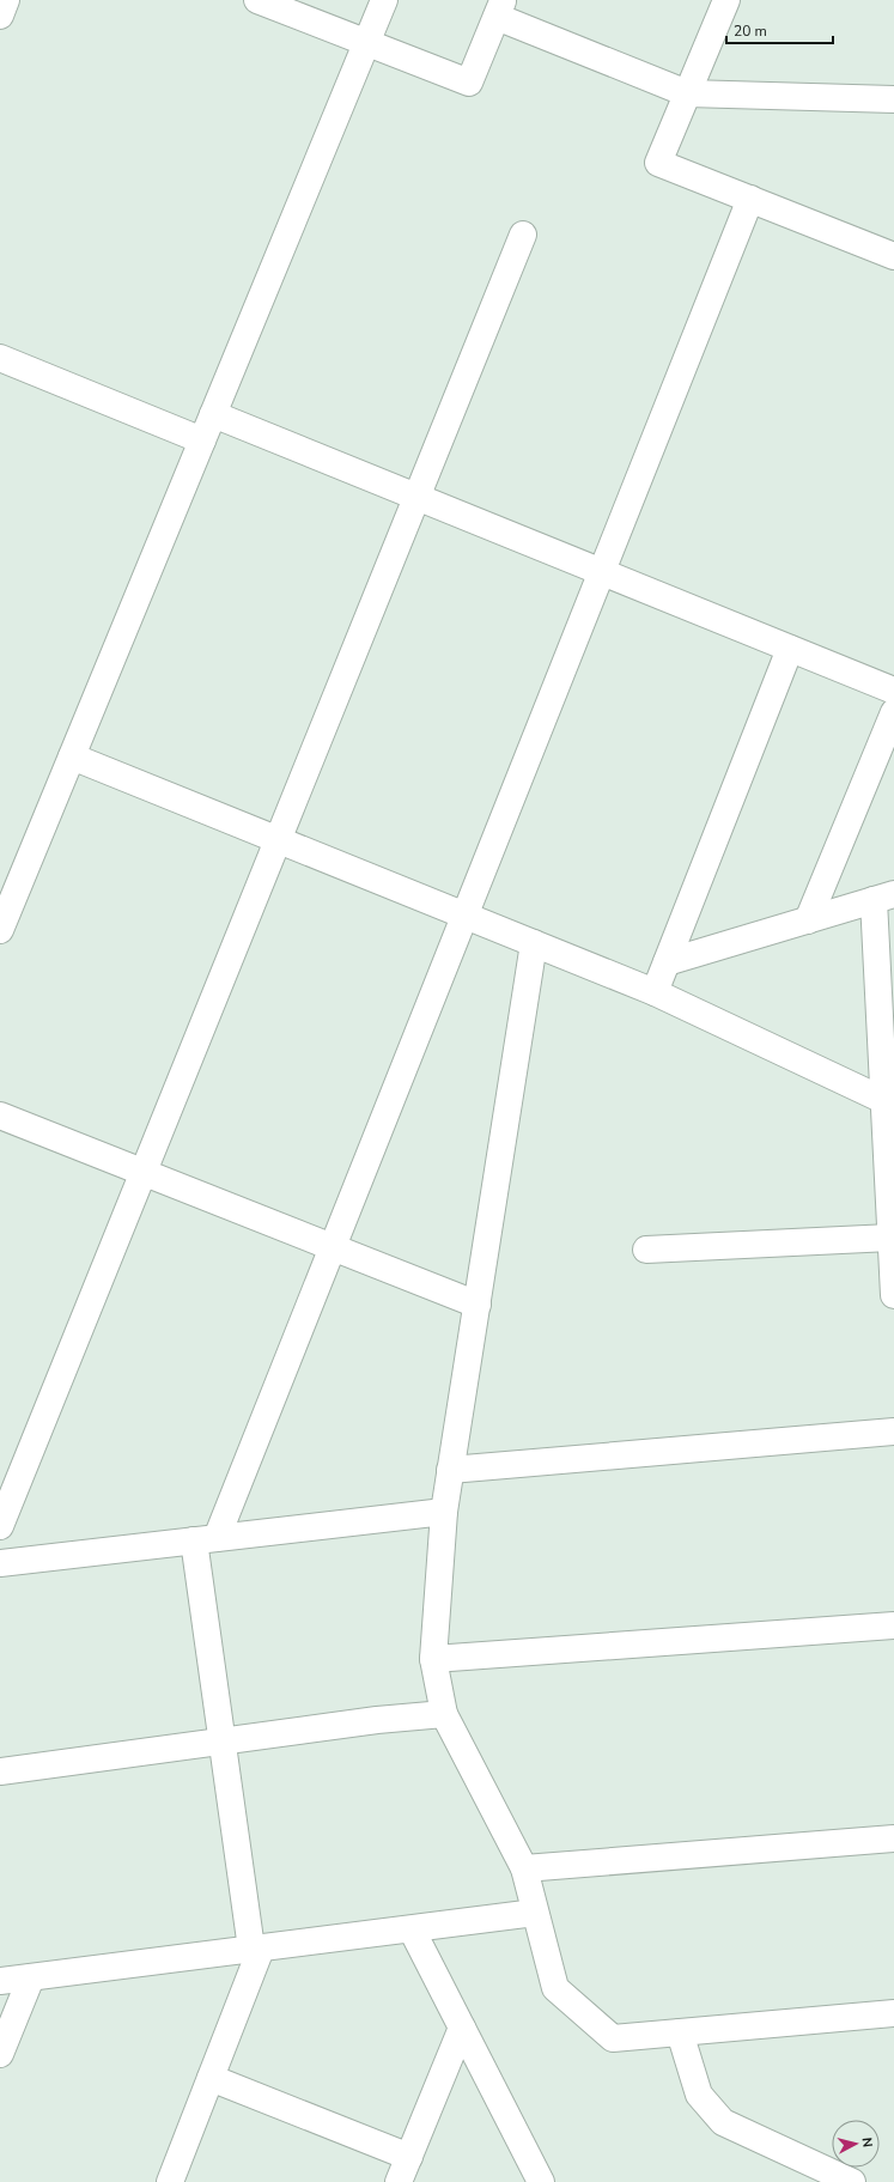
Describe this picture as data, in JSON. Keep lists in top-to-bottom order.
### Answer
{
  "scale_bar": "20 m",
  "north": "right"
}
